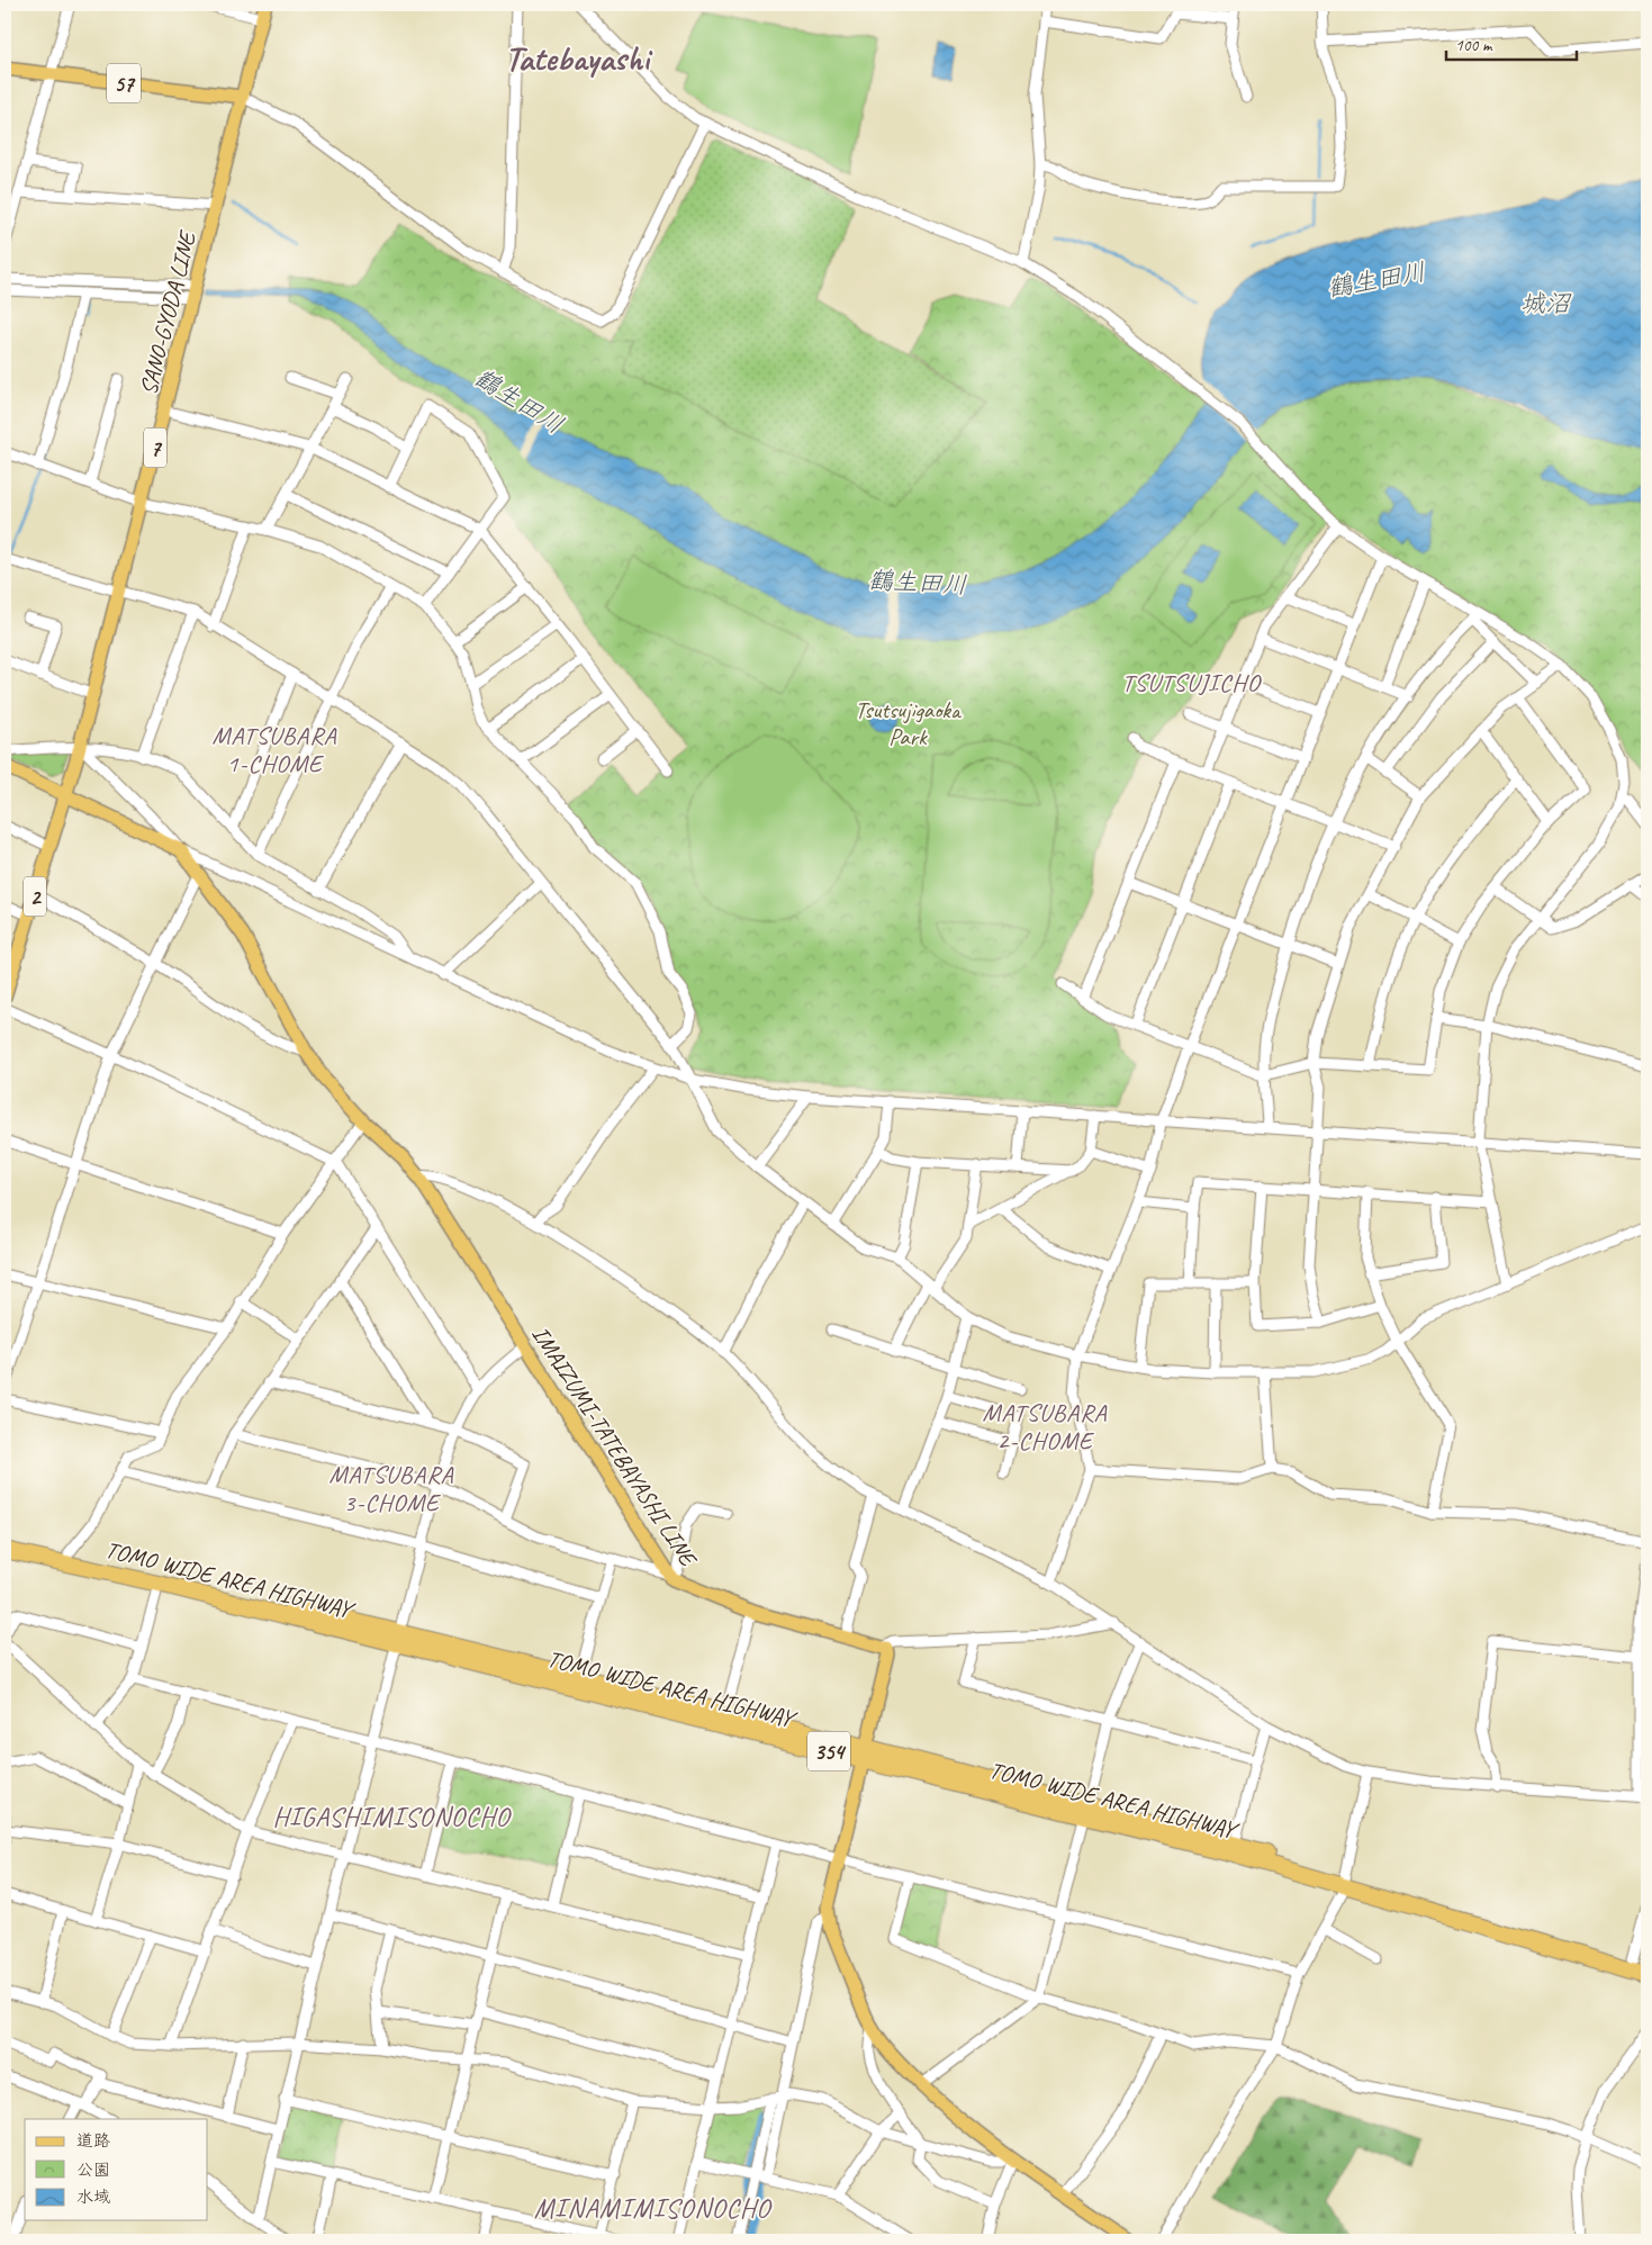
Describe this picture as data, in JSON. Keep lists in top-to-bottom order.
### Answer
{
  "streets": {
    "highway": ["TOMO WIDE AREA HIGHWAY", "354"],
    "main road": [
      "57",
      "SANO-GYODA LINE",
      "7",
      "2",
      "IMAIZUMI-TATEBAYASHI LINE"
    ]
  },
  "crossings": [
    ["57", "SANO-GYODA LINE"],
    ["SANO-GYODA LINE", "2"],
    ["SANO-GYODA LINE", "IMAIZUMI-TATEBAYASHI LINE"],
    ["2", "IMAIZUMI-TATEBAYASHI LINE"]
  ],
  "districts": [
    "Tatebayashi",
    "TSUTSUJICHO",
    "MATSUBARA 1-CHOME",
    "MATSUBARA 2-CHOME",
    "MATSUBARA 3-CHOME",
    "HIGASHIMISONOCHO",
    "MINAMIMISONOCHO"
  ],
  "water": ["鶴生田川", "城沼"],
  "parks": ["Tsutsujigaoka Park"],
  "legend": ["道路", "公園", "水域"],
  "scale_bar": "100 m"
}
